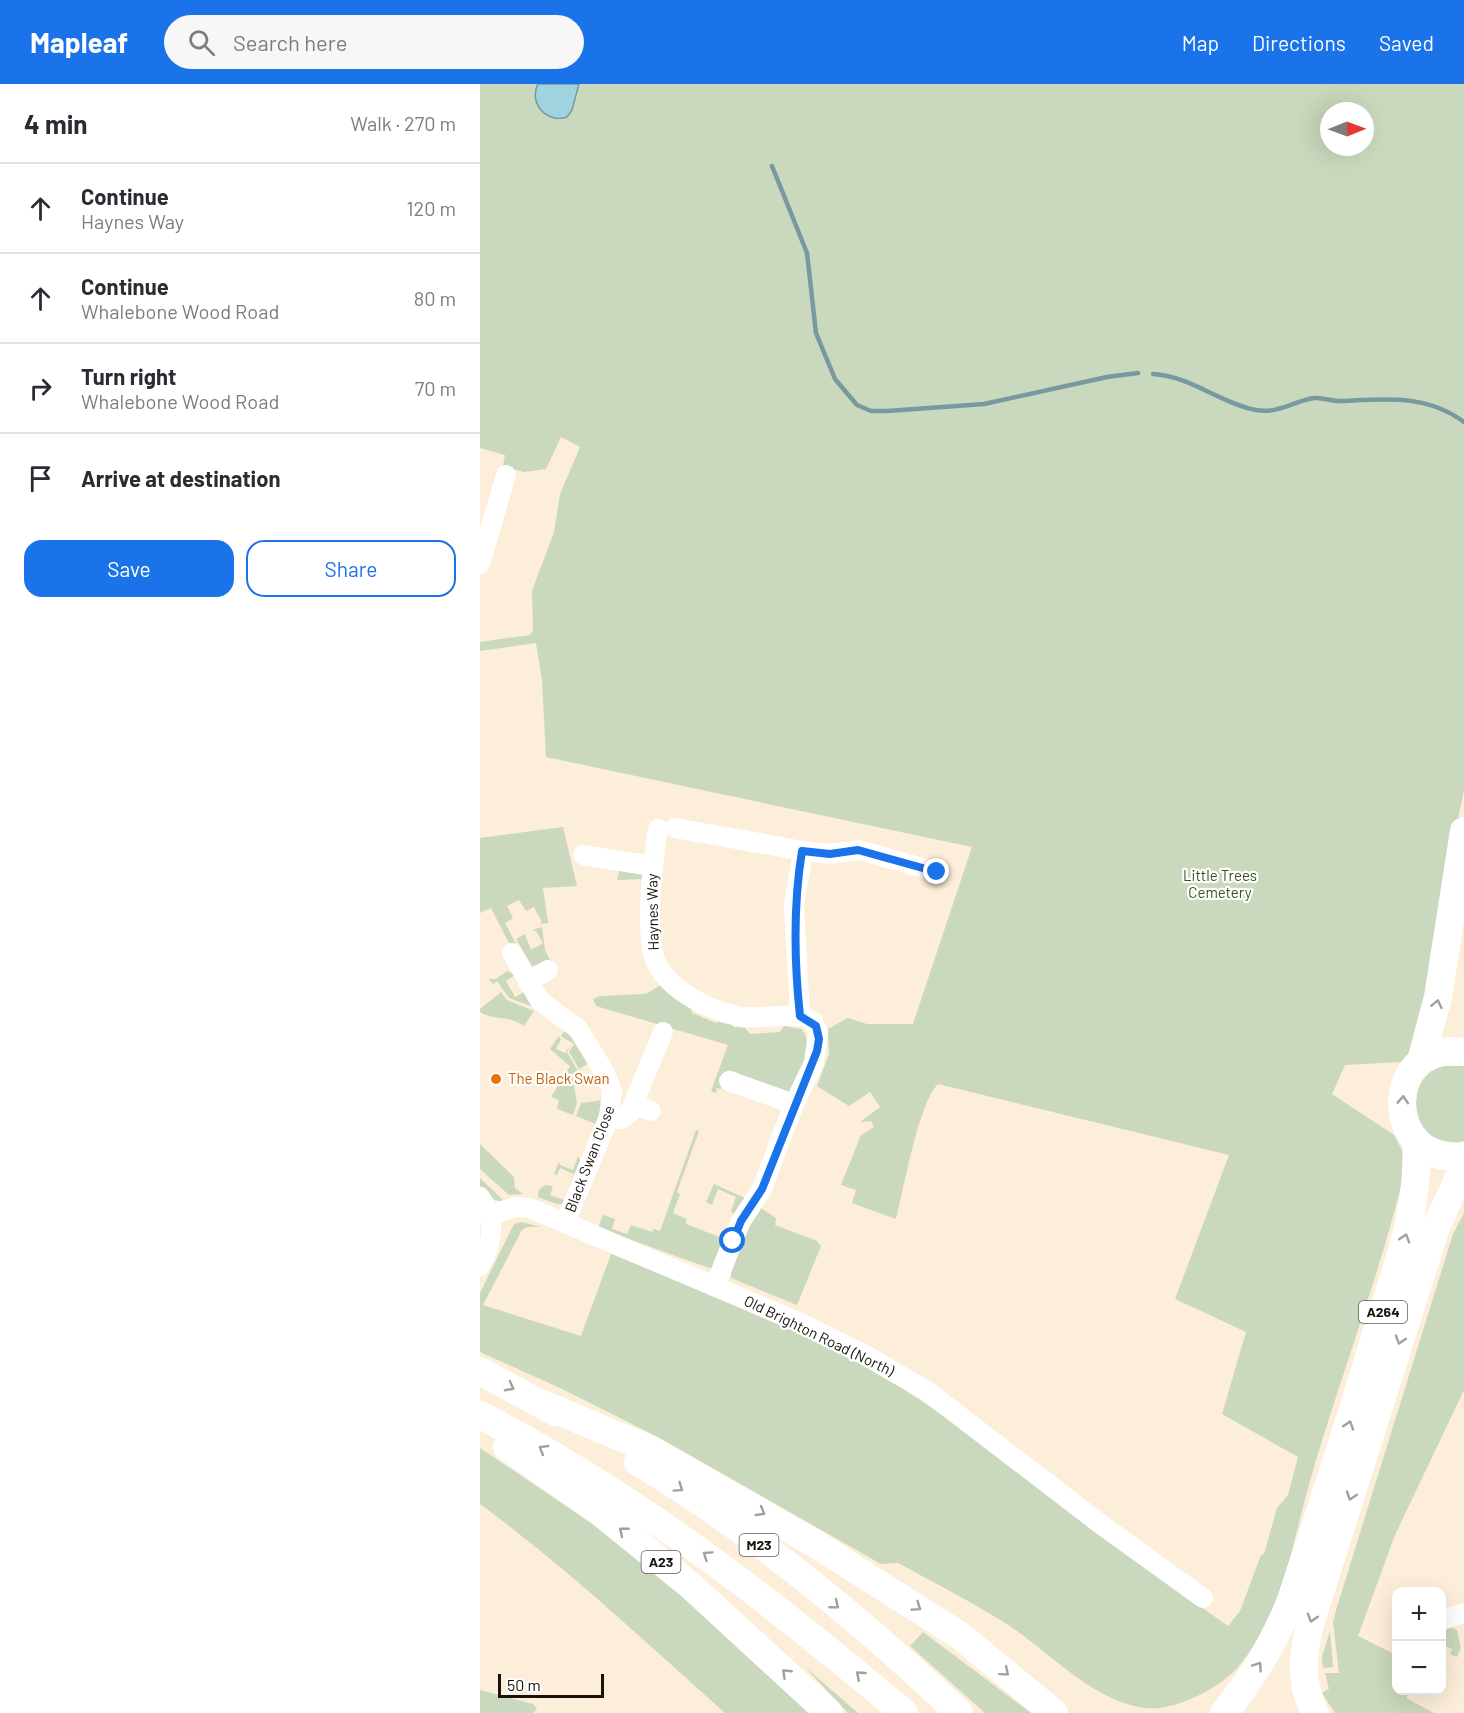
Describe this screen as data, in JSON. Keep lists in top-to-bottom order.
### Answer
{
  "streets": {
    "highway": ["A264", "M23", "A23"],
    "street": ["Haynes Way", "Black Swan Close", "Old Brighton Road (North)"]
  },
  "crossings": [
    ["Black Swan Close", "Old Brighton Road (North)"]
  ],
  "parks": ["Little Trees Cemetery"],
  "places": ["The Black Swan"],
  "scale_bar": "50 m",
  "north": "right",
  "page": {
    "header": "Mapleaf",
    "search": "Search here",
    "nav": ["Map", "Directions", "Saved"],
    "heading": ["4 min", "Walk · 270 m"],
    "list": [
      ["Continue", "Haynes Way", "120 m"],
      ["Continue", "Whalebone Wood Road", "80 m"],
      ["Turn right", "Whalebone Wood Road", "70 m"],
      "Arrive at destination"
    ],
    "buttons": ["Save", "Share"],
    "map_buttons": ["+", "−"],
    "scale": "50 m"
  }
}
